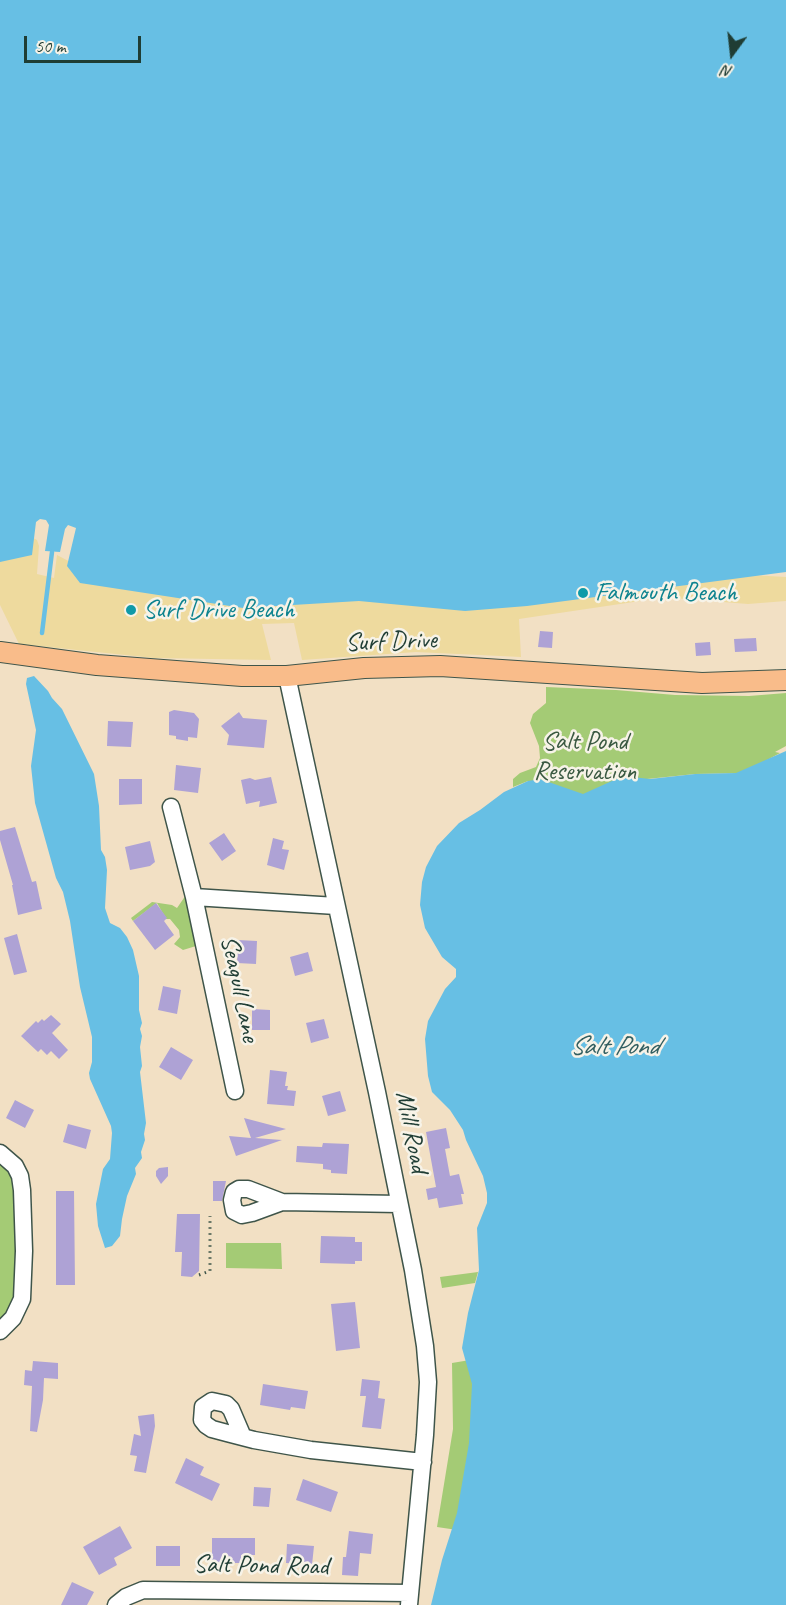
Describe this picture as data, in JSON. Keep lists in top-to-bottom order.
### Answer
{
  "streets": {
    "main road": ["Surf Drive"],
    "street": ["Seagull Lane", "Mill Road", "Salt Pond Road"]
  },
  "crossings": [
    ["Surf Drive", "Mill Road"],
    ["Seagull Lane", "Mill Road"],
    ["Mill Road", "Salt Pond Road"]
  ],
  "water": ["Salt Pond"],
  "parks": ["Salt Pond Reservation"],
  "places": ["Falmouth Beach", "Surf Drive Beach"],
  "scale_bar": "50 m",
  "north": "bottom"
}
